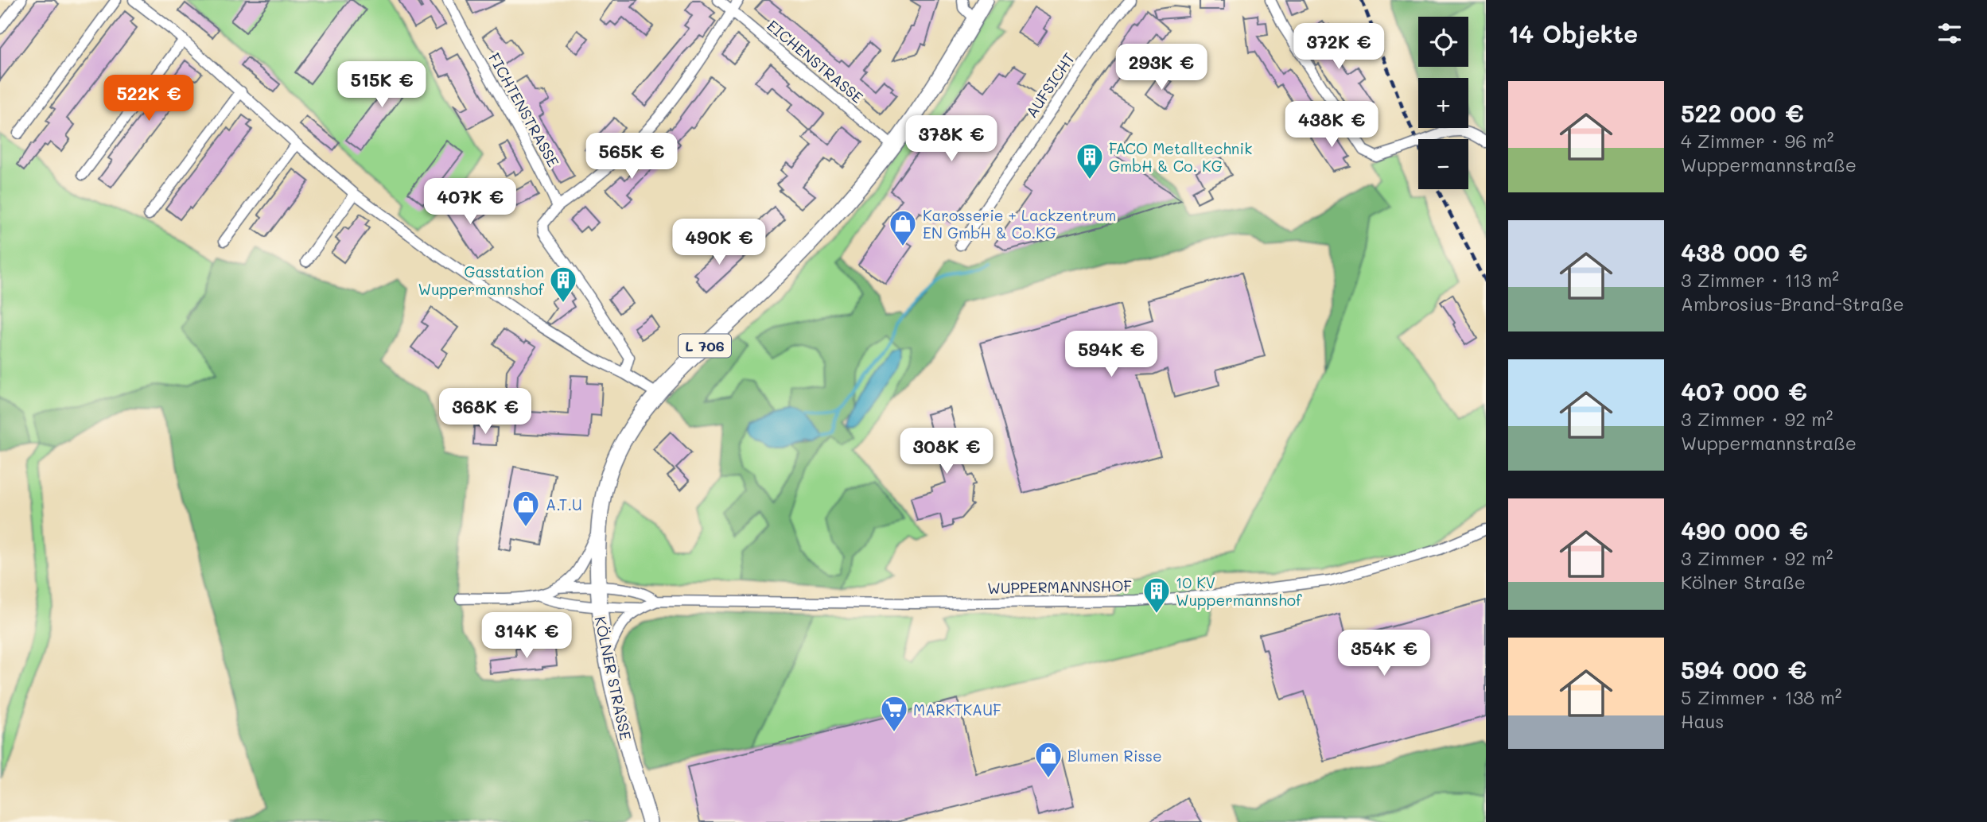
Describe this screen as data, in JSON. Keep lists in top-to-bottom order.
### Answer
{
  "streets": {
    "main road": ["L 706", "KÖLNER STRASSE"],
    "street": [
      "EICHENSTRASSE",
      "AUFSICHT",
      "FICHTENSTRASSE",
      "WUPPERMANNSHOF"
    ]
  },
  "crossings": [
    ["EICHENSTRASSE", "KÖLNER STRASSE"],
    ["WUPPERMANNSHOF", "KÖLNER STRASSE"]
  ],
  "places": {
    "building": ["FACO Metalltechnik GmbH & Co. KG", "Gasstation Wuppermannshof", "10 KV Wuppermannshof"],
    "shop": ["Karosserie + Lackzentrum EN GmbH & Co.KG", "A.T.U", "Blumen Risse"],
    "supermarket": ["MARKTKAUF"]
  },
  "page": {
    "heading": "14 Objekte",
    "map_buttons": ["+", "−"],
    "price": [
      "372K €",
      "293K €",
      "515K €",
      "522K €",
      "438K €",
      "378K €",
      "565K €",
      "407K €",
      "490K €",
      "594K €",
      "368K €",
      "308K €",
      "314K €",
      "354K €"
    ],
    "list": [
      {
        "name": "522 000 €",
        "note": "4 Zimmer · 96 m² · Wuppermannstraße"
      },
      {
        "name": "438 000 €",
        "note": "3 Zimmer · 113 m² · Ambrosius-Brand-Straße"
      },
      {
        "name": "407 000 €",
        "note": "3 Zimmer · 92 m² · Wuppermannstraße"
      },
      {
        "name": "490 000 €",
        "note": "3 Zimmer · 92 m² · Kölner Straße"
      },
      {
        "name": "594 000 €",
        "note": "5 Zimmer · 138 m² · Haus"
      }
    ]
  }
}
